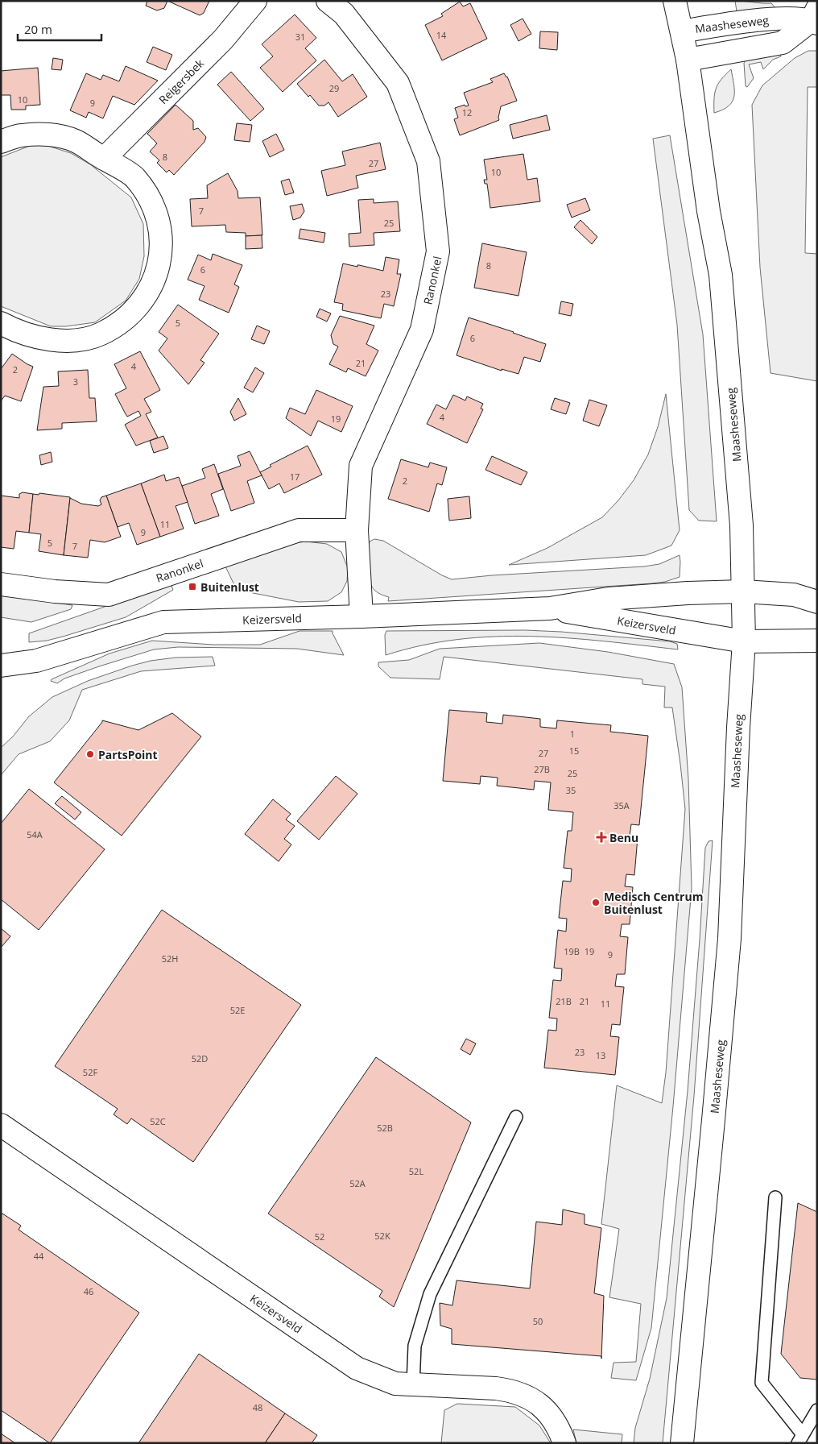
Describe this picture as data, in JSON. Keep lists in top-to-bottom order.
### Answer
{
  "streets": {
    "street": [
      "Maasheseweg",
      "Reigersbek",
      "Ranonkel",
      "Keizersveld"
    ]
  },
  "crossings": [
    ["Maasheseweg", "Keizersveld"],
    ["Ranonkel", "Keizersveld"]
  ],
  "places": {
    "transit": ["Buitenlust"],
    "other": ["PartsPoint", "Medisch Centrum Buitenlust"],
    "health": ["Benu"]
  },
  "house_numbers": [
    "14",
    "31",
    "29",
    "10",
    "9",
    "12",
    "8",
    "27",
    "10",
    "7",
    "25",
    "8",
    "6",
    "23",
    "5",
    "6",
    "21",
    "4",
    "2",
    "3",
    "4",
    "19",
    "17",
    "2",
    "11",
    "9",
    "5",
    "7",
    "1",
    "15",
    "27",
    "27B",
    "25",
    "35",
    "35A",
    "54A",
    "19B",
    "19",
    "9",
    "52H",
    "21B",
    "21",
    "11",
    "52E",
    "23",
    "13",
    "52D",
    "52F",
    "52C",
    "52B",
    "52L",
    "52A",
    "52K",
    "52",
    "44",
    "46",
    "50",
    "48"
  ],
  "scale_bar": "20 m"
}
